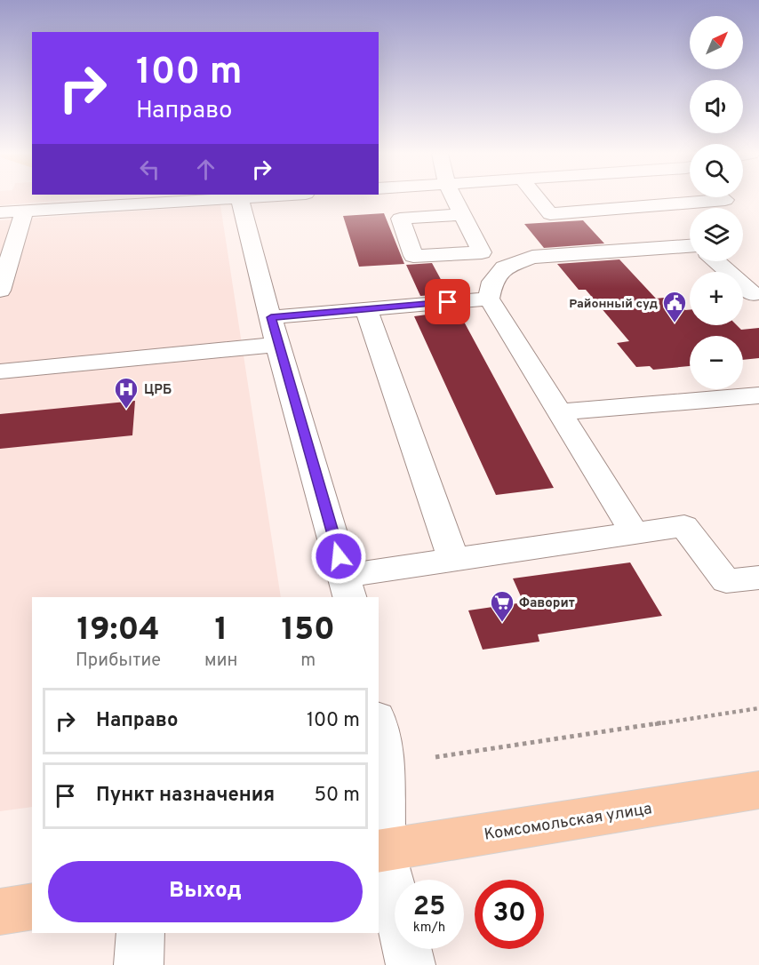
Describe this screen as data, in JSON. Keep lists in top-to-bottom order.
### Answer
{
  "streets": {
    "main road": ["Комсомольская улица"]
  },
  "places": {
    "public building": ["Районный суд"],
    "hospital": ["ЦРБ"],
    "supermarket": ["Фаворит"]
  },
  "north": "top right",
  "page": {
    "map_buttons": ["+", "−"],
    "turn": ["100 m", "Направо"],
    "eta": [
      "19:04",
      "Прибытие",
      "1",
      "мин",
      "150",
      "m"
    ],
    "list": [
      {
        "name": "Направо",
        "value": "100 m"
      },
      {
        "name": "Пункт назначения",
        "value": "50 m"
      }
    ],
    "buttons": "Выход",
    "speed": "25 km/h",
    "limit": "30"
  }
}
